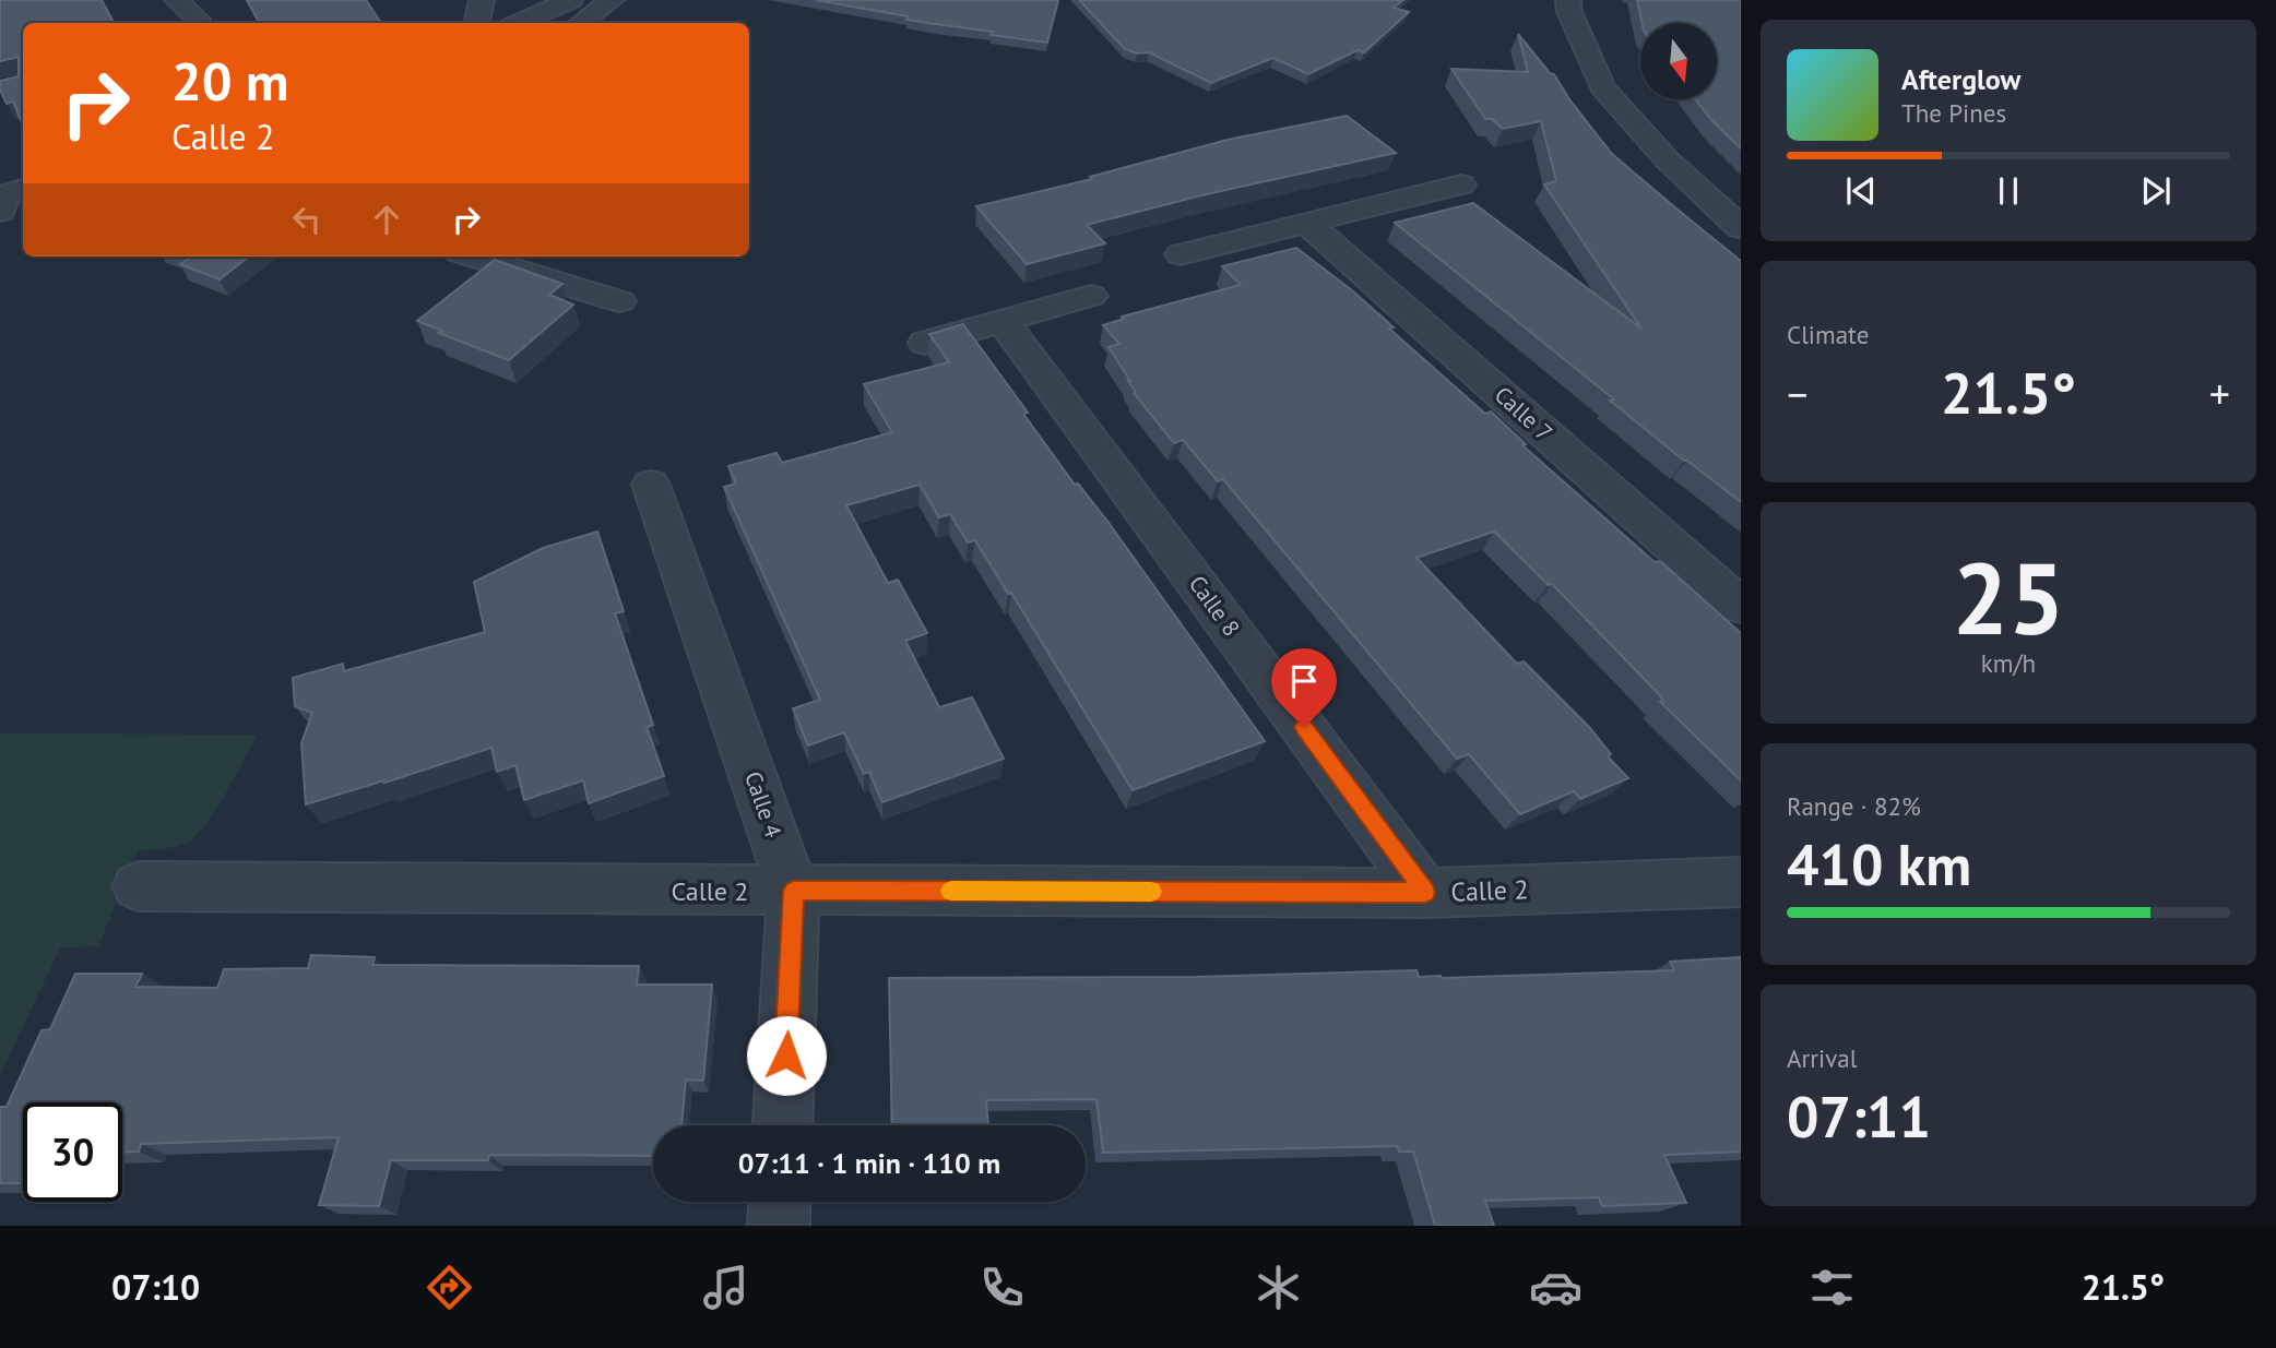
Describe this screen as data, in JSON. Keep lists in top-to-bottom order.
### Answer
{
  "streets": {
    "street": [
      "Calle 7",
      "Calle 8",
      "Calle 4",
      "Calle 2"
    ]
  },
  "crossings": [
    ["Calle 8", "Calle 2"],
    ["Calle 4", "Calle 2"]
  ],
  "north": "bottom",
  "page": {
    "turn": ["20 m", "Calle 2"],
    "song": ["Afterglow", "The Pines"],
    "tile": [
      "Climate",
      ["25", "km/h"],
      ["Range · 82%", "410 km"],
      ["Arrival", "07:11"]
    ],
    "heat": ["−", "21.5°", "+"],
    "limit": "30",
    "trip": "07:11 · 1 min · 110 m",
    "tabs": ["07:10", "21.5°"]
  }
}
